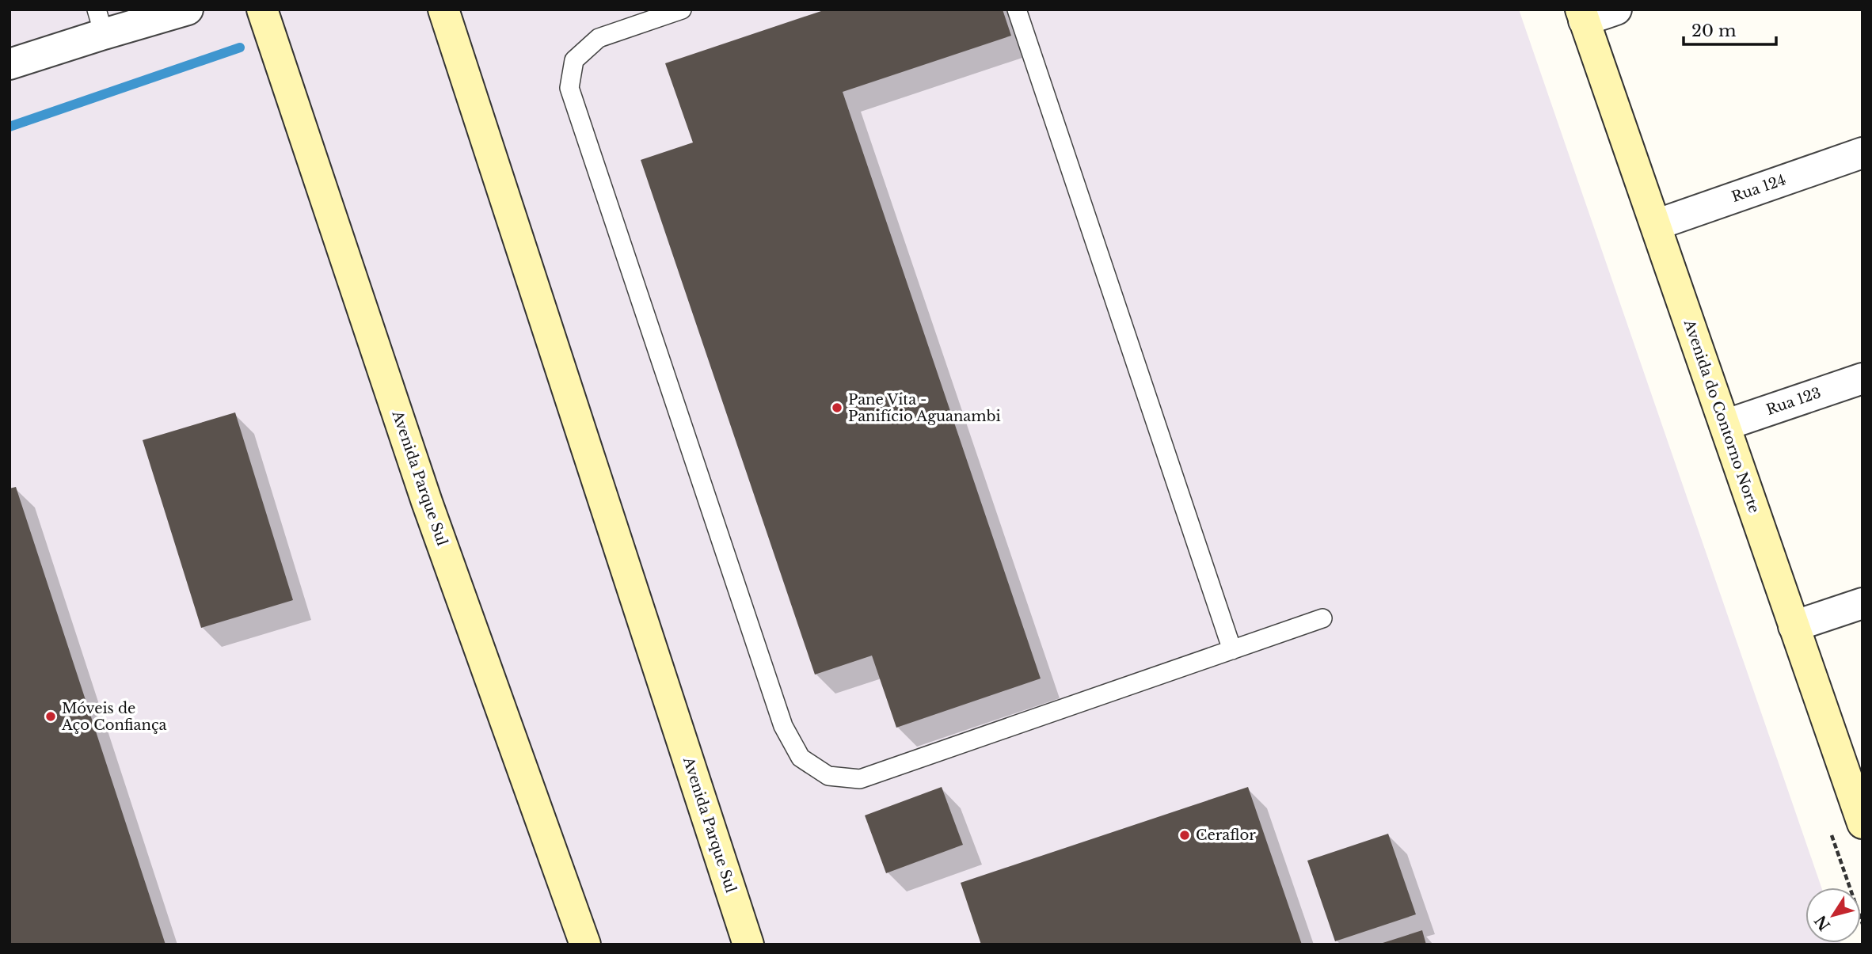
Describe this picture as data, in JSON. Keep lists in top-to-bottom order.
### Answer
{
  "streets": {
    "street": [
      "Rua 124",
      "Rua 123",
      "Avenida do Contorno Norte",
      "Avenida Parque Sul"
    ]
  },
  "crossings": [
    ["Rua 124", "Avenida do Contorno Norte"],
    ["Rua 123", "Avenida do Contorno Norte"]
  ],
  "places": ["Pane Vita - Panifício Aguanambi", "Móveis de Aço Confiança", "Ceraflor"],
  "scale_bar": "20 m",
  "north": "bottom left"
}
